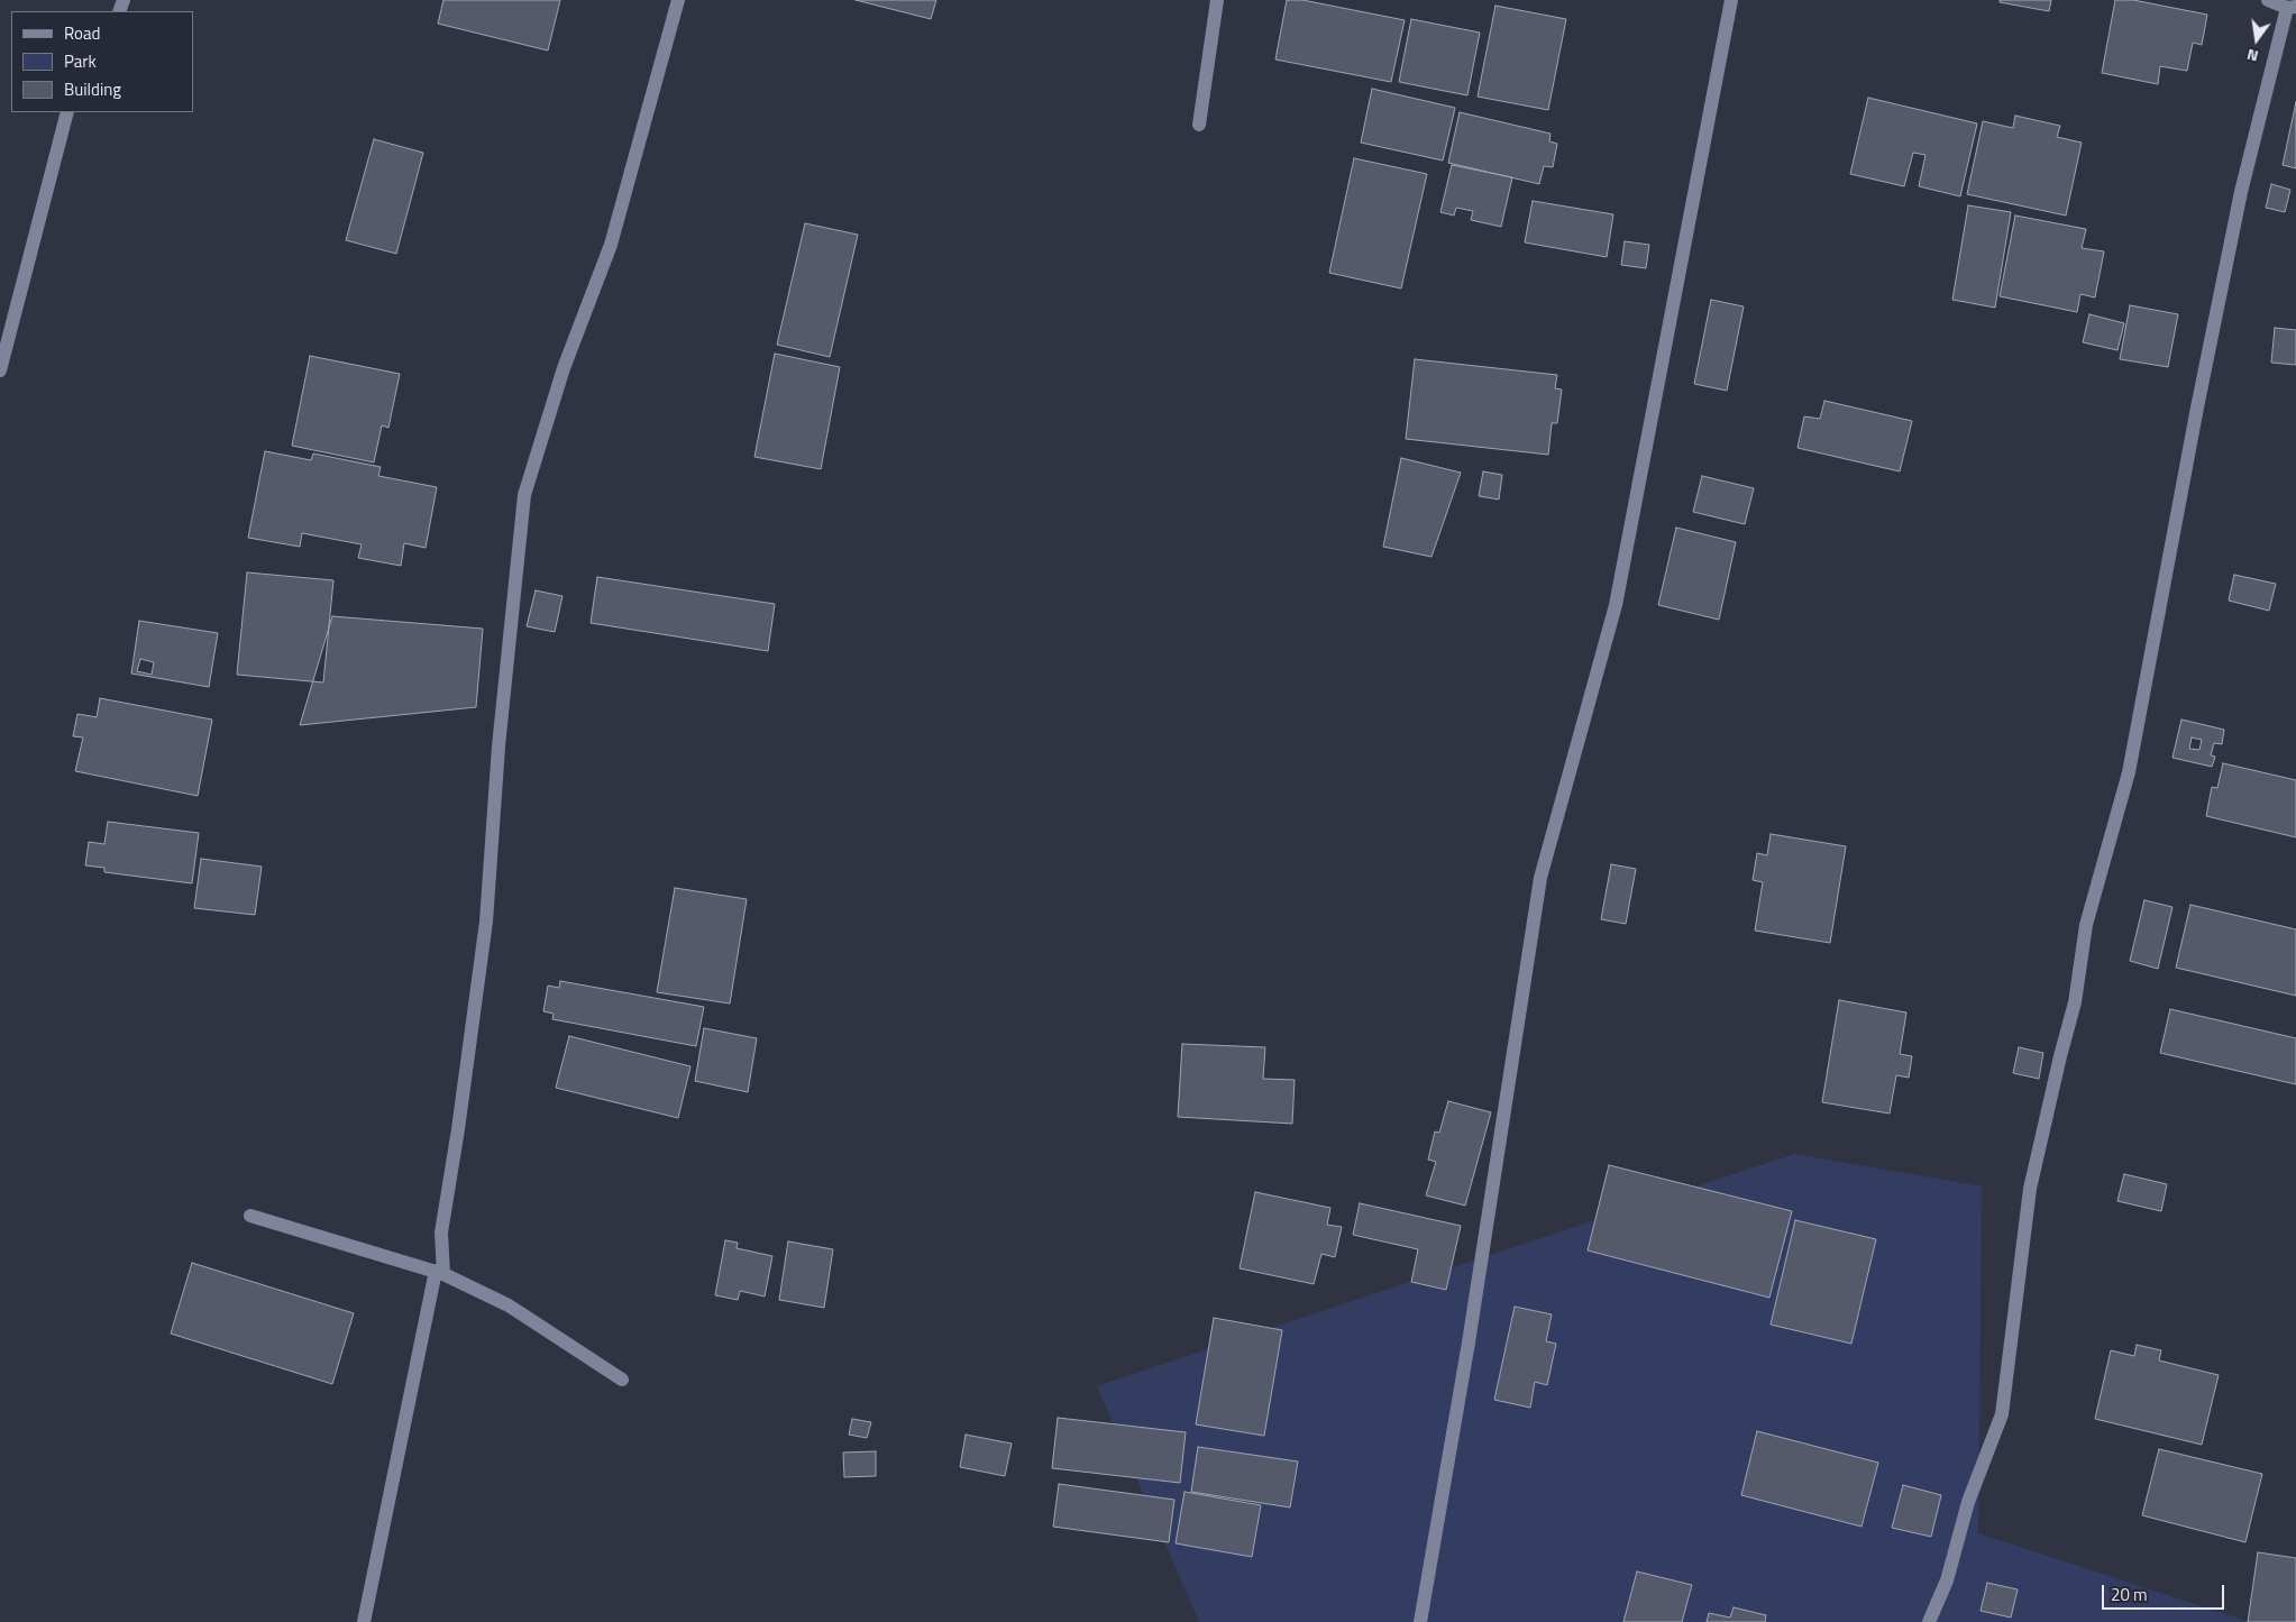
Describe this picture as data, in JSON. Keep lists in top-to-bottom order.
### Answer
{
  "legend": ["Road", "Park", "Building"],
  "scale_bar": "20 m",
  "north": "bottom"
}
